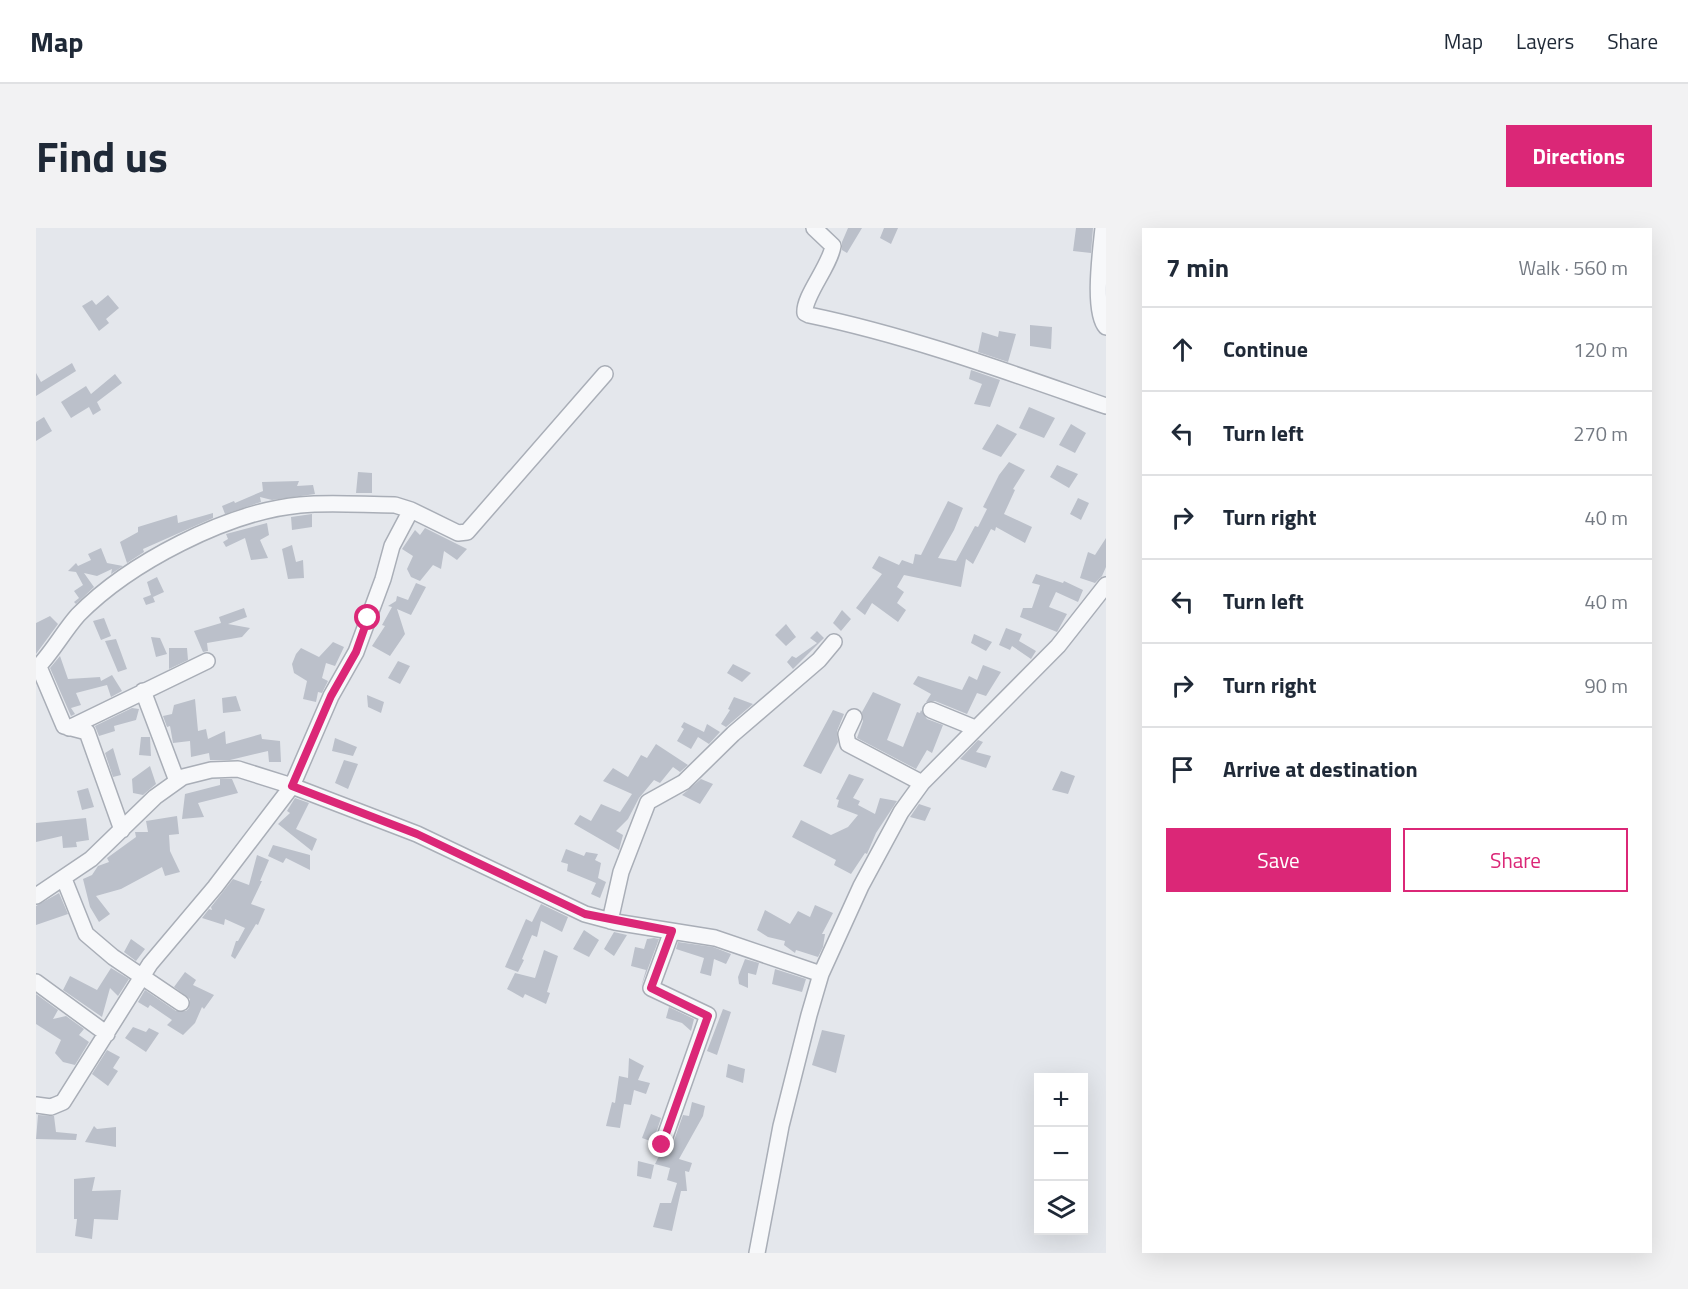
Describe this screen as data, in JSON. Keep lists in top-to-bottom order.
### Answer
{
  "page": {
    "header": "Map",
    "nav": ["Map", "Layers", "Share"],
    "title": "Find us",
    "buttons": [
      "Directions",
      ["Save", "Share"]
    ],
    "heading": ["7 min", "Walk · 560 m"],
    "list": [
      ["Continue", "120 m"],
      ["Turn left", "270 m"],
      ["Turn right", "40 m"],
      ["Turn left", "40 m"],
      ["Turn right", "90 m"],
      "Arrive at destination"
    ],
    "map_buttons": ["+", "−"]
  }
}
